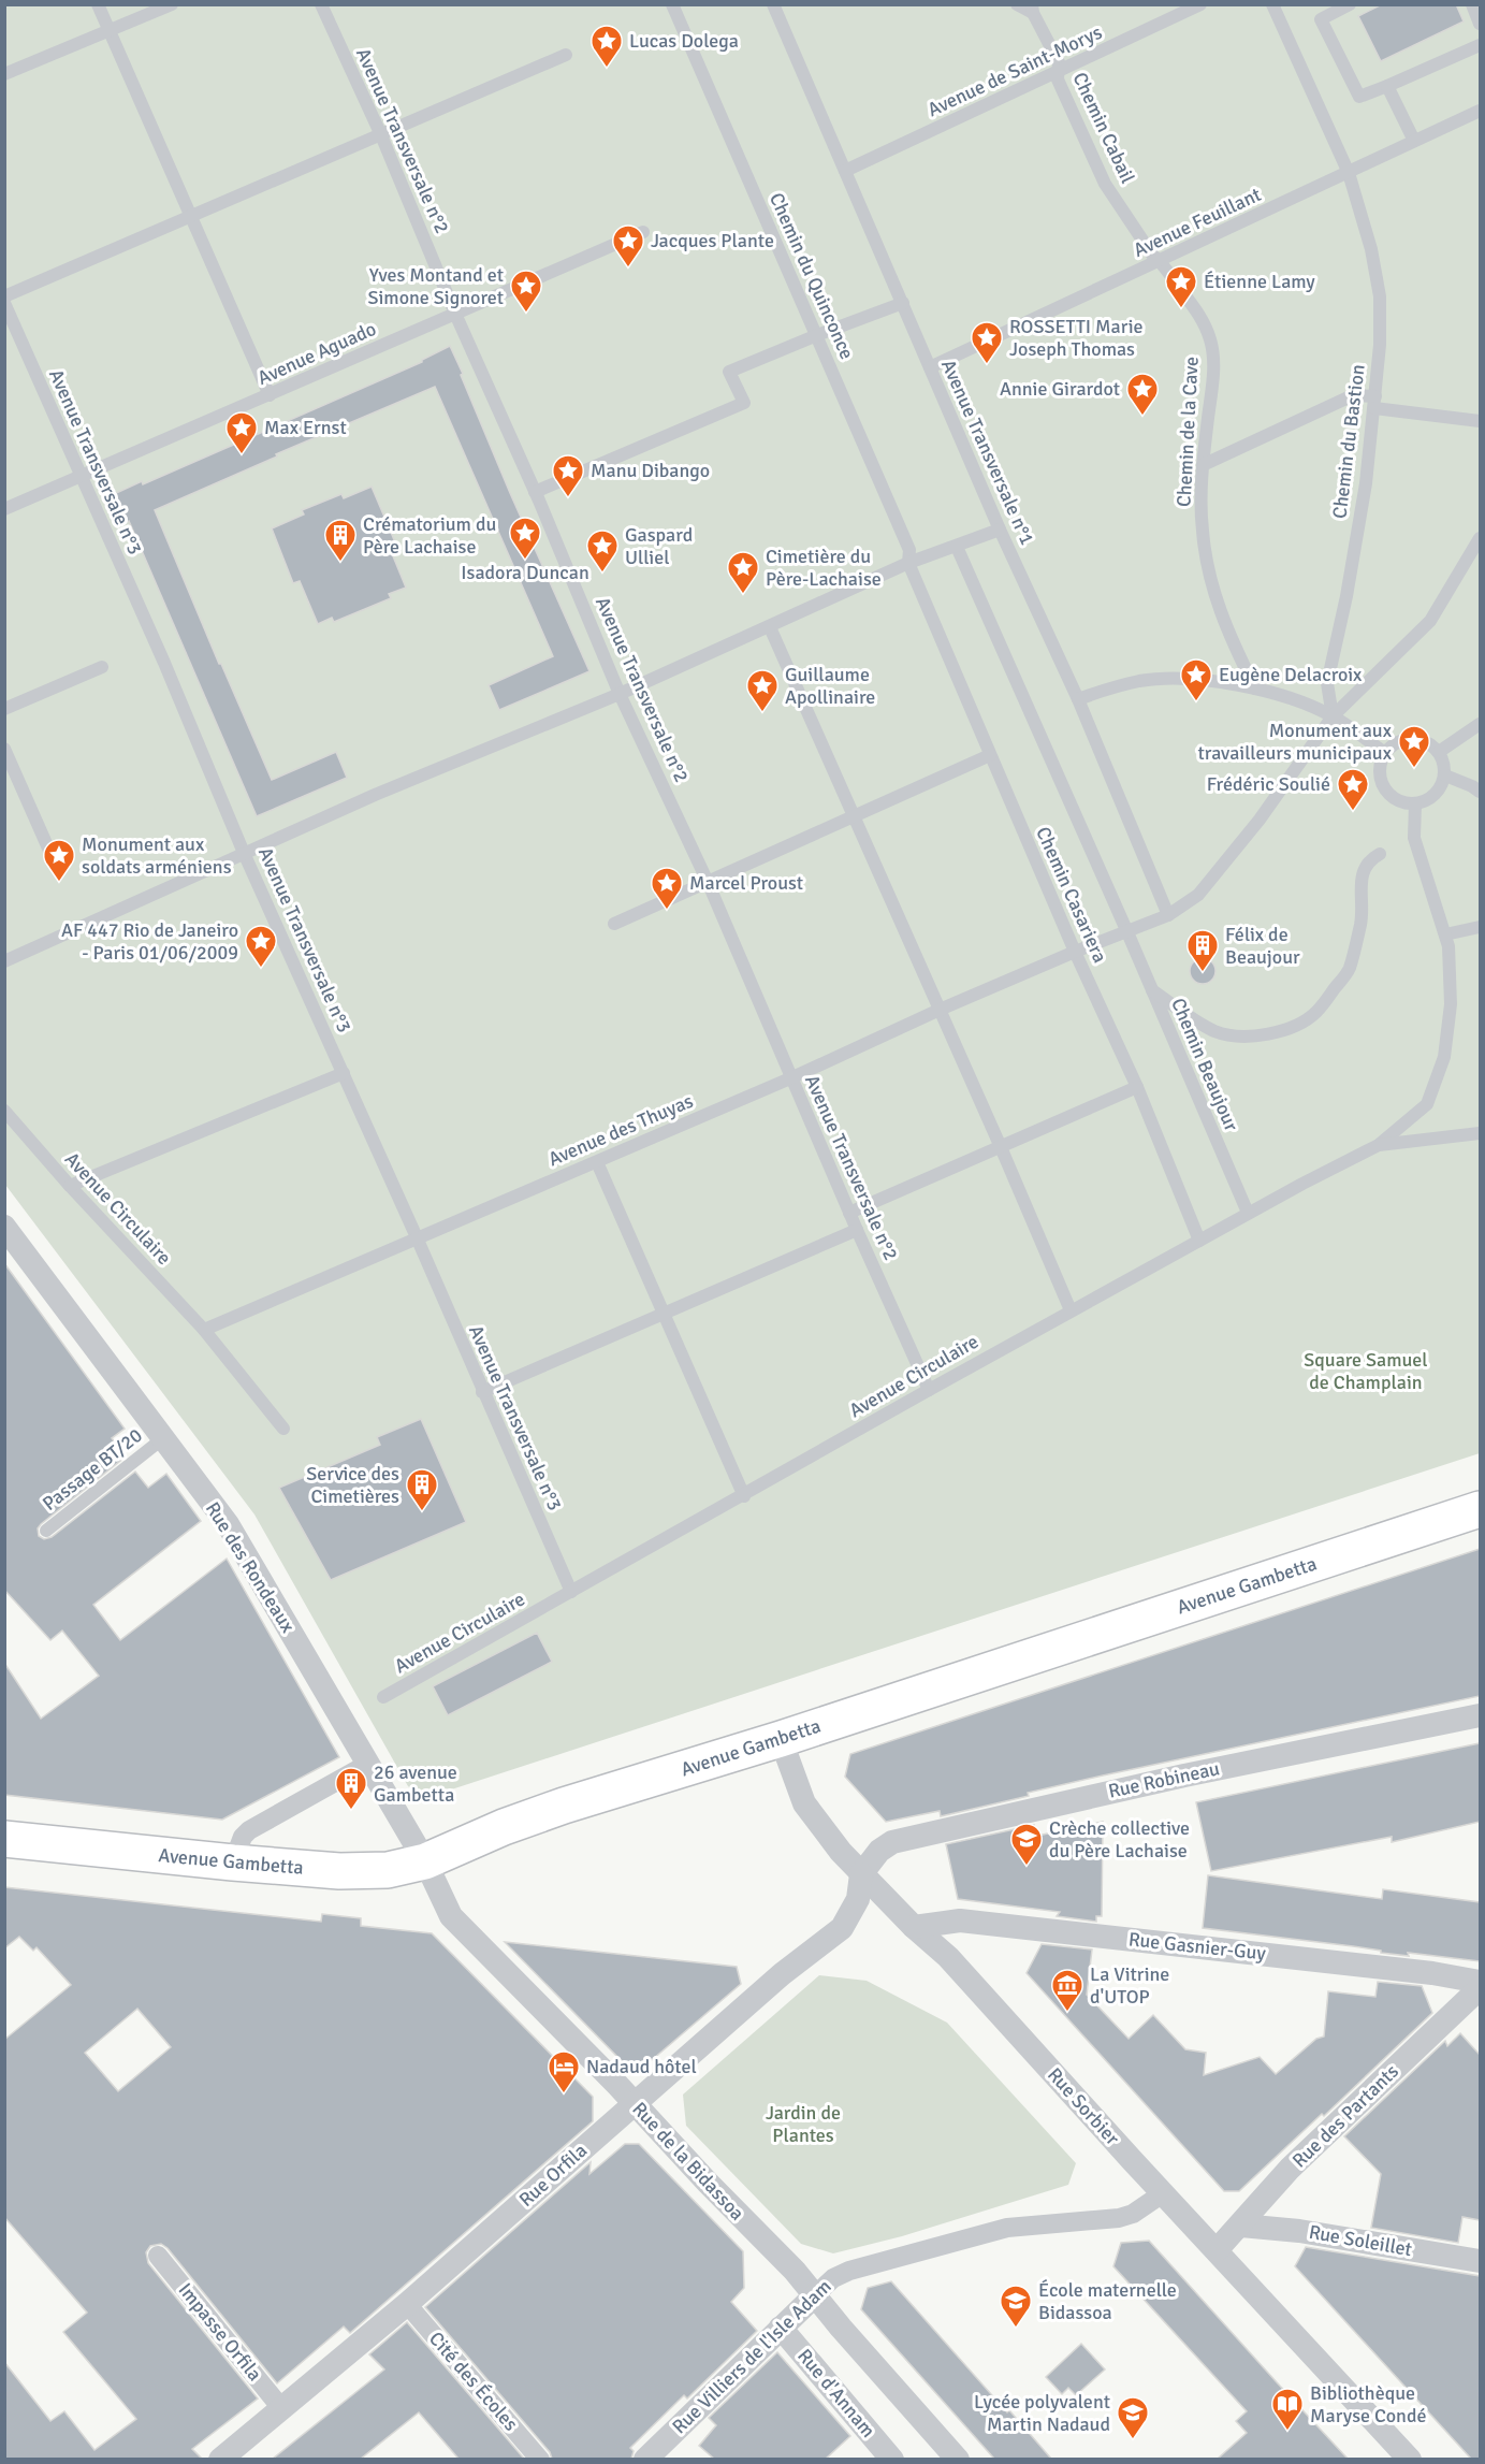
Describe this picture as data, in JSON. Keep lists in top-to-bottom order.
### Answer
{
  "streets": {
    "main road": ["Avenue Gambetta"],
    "street": [
      "Rue des Rondeaux",
      "Rue Robineau",
      "Rue Gasnier-Guy",
      "Rue Sorbier",
      "Rue des Partants",
      "Rue de la Bidassoa",
      "Rue Orfila",
      "Rue Soleillet",
      "Impasse Orfila",
      "Rue Villiers de l'Isle Adam",
      "Cité des Écoles",
      "Rue d'Annam"
    ],
    "lane": [
      "Avenue de Saint-Morys",
      "Chemin Cabail",
      "Avenue Transversale n°2",
      "Avenue Feuillant",
      "Chemin du Quinconce",
      "Avenue Aguado",
      "Chemin de la Cave",
      "Chemin du Bastion",
      "Avenue Transversale n°1",
      "Avenue Transversale n°3",
      "Chemin Casariera",
      "Chemin Beaujour",
      "Avenue des Thuyas",
      "Avenue Circulaire",
      "Passage BT/20"
    ]
  },
  "crossings": [
    ["Avenue de Saint-Morys", "Chemin Cabail"],
    ["Avenue de Saint-Morys", "Avenue Transversale n°1"],
    ["Chemin Cabail", "Avenue Feuillant"],
    ["Chemin Cabail", "Chemin de la Cave"],
    ["Avenue Transversale n°2", "Avenue Aguado"],
    ["Avenue Transversale n°2", "Avenue des Thuyas"],
    ["Avenue Transversale n°2", "Avenue Circulaire"],
    ["Avenue Feuillant", "Chemin de la Cave"],
    ["Avenue Feuillant", "Chemin du Bastion"],
    ["Avenue Feuillant", "Avenue Transversale n°1"],
    ["Chemin du Quinconce", "Chemin Casariera"],
    ["Avenue Aguado", "Avenue Transversale n°3"],
    ["Chemin du Bastion", "Avenue des Thuyas"],
    ["Avenue Transversale n°1", "Avenue des Thuyas"],
    ["Avenue Transversale n°3", "Avenue des Thuyas"],
    ["Avenue Transversale n°3", "Avenue Circulaire"],
    ["Chemin Casariera", "Avenue des Thuyas"],
    ["Chemin Casariera", "Avenue Circulaire"],
    ["Chemin Beaujour", "Avenue des Thuyas"],
    ["Chemin Beaujour", "Avenue Circulaire"],
    ["Avenue des Thuyas", "Avenue Circulaire"],
    ["Passage BT/20", "Rue des Rondeaux"],
    ["Rue des Rondeaux", "Avenue Gambetta"],
    ["Rue des Rondeaux", "Rue de la Bidassoa"],
    ["Avenue Gambetta", "Rue Sorbier"],
    ["Avenue Gambetta", "Rue de la Bidassoa"],
    ["Rue Robineau", "Rue Sorbier"],
    ["Rue Robineau", "Rue Orfila"],
    ["Rue Gasnier-Guy", "Rue Sorbier"],
    ["Rue Sorbier", "Rue des Partants"],
    ["Rue Sorbier", "Rue Orfila"],
    ["Rue Sorbier", "Rue Villiers de l'Isle Adam"],
    ["Rue des Partants", "Rue Soleillet"],
    ["Rue de la Bidassoa", "Rue Orfila"],
    ["Rue de la Bidassoa", "Rue Villiers de l'Isle Adam"],
    ["Rue Orfila", "Impasse Orfila"],
    ["Rue Orfila", "Cité des Écoles"],
    ["Rue Villiers de l'Isle Adam", "Rue d'Annam"]
  ],
  "parks": ["Square Samuel de Champlain", "Jardin de Plantes"],
  "places": {
    "place": [
      "Lucas Dolega",
      "Jacques Plante",
      "Étienne Lamy",
      "Yves Montand et Simone Signoret",
      "ROSSETTI Marie Joseph Thomas",
      "Annie Girardot",
      "Max Ernst",
      "Manu Dibango",
      "Isadora Duncan",
      "Gaspard Ulliel",
      "Cimetière du Père-Lachaise",
      "Eugène Delacroix",
      "Guillaume Apollinaire",
      "Monument aux travailleurs municipaux",
      "Frédéric Soulié",
      "Monument aux soldats arméniens",
      "Marcel Proust",
      "AF 447 Rio de Janeiro - Paris 01/06/2009"
    ],
    "building": [
      "Crématorium du Père Lachaise",
      "Félix de Beaujour",
      "Service des Cimetières",
      "26 avenue Gambetta"
    ],
    "school or university": ["Crèche collective du Père Lachaise", "École maternelle Bidassoa", "Lycée polyvalent Martin Nadaud"],
    "museum": ["La Vitrine d'UTOP"],
    "hotel": ["Nadaud hôtel"],
    "library": ["Bibliothèque Maryse Condé"]
  }
}
